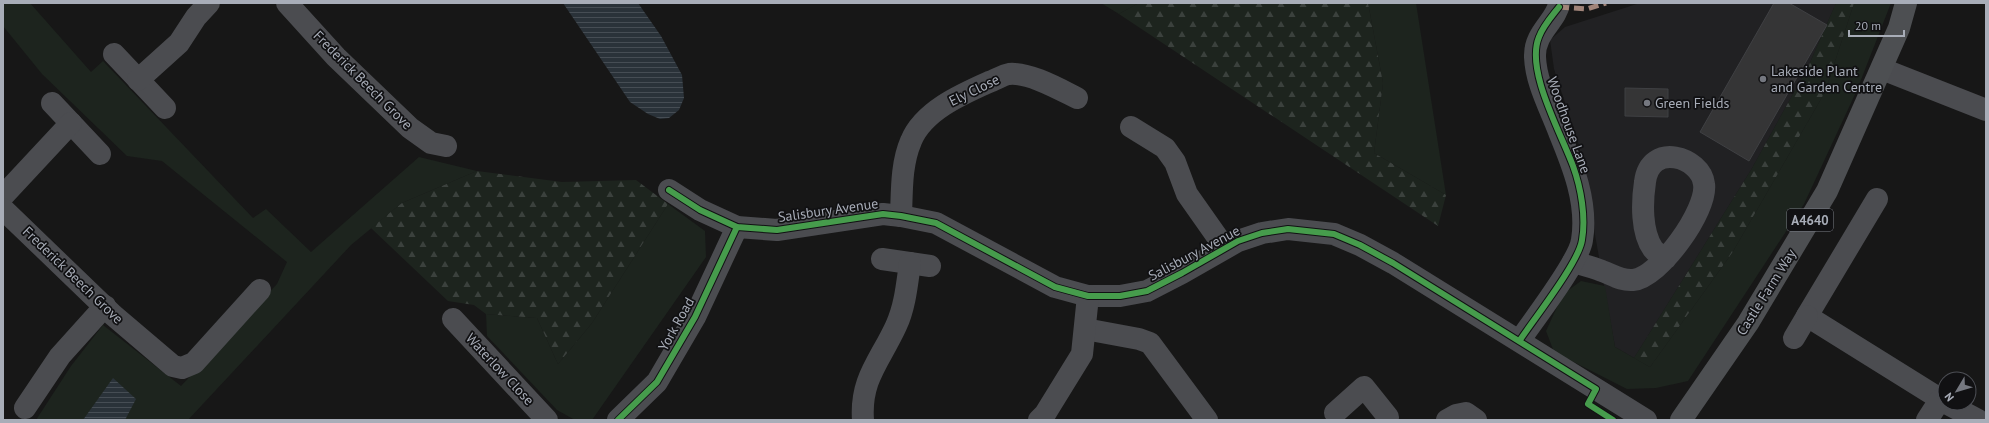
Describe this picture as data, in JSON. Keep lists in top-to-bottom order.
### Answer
{
  "streets": {
    "main road": ["A4640", "Castle Farm Way"],
    "street": [
      "Frederick Beech Grove",
      "Ely Close",
      "Woodhouse Lane",
      "Salisbury Avenue",
      "York Road",
      "Waterlow Close"
    ]
  },
  "crossings": [
    ["Ely Close", "Salisbury Avenue"],
    ["Woodhouse Lane", "Salisbury Avenue"],
    ["Salisbury Avenue", "York Road"]
  ],
  "places": ["Lakeside Plant and Garden Centre", "Green Fields"],
  "scale_bar": "20 m",
  "north": "bottom left"
}
